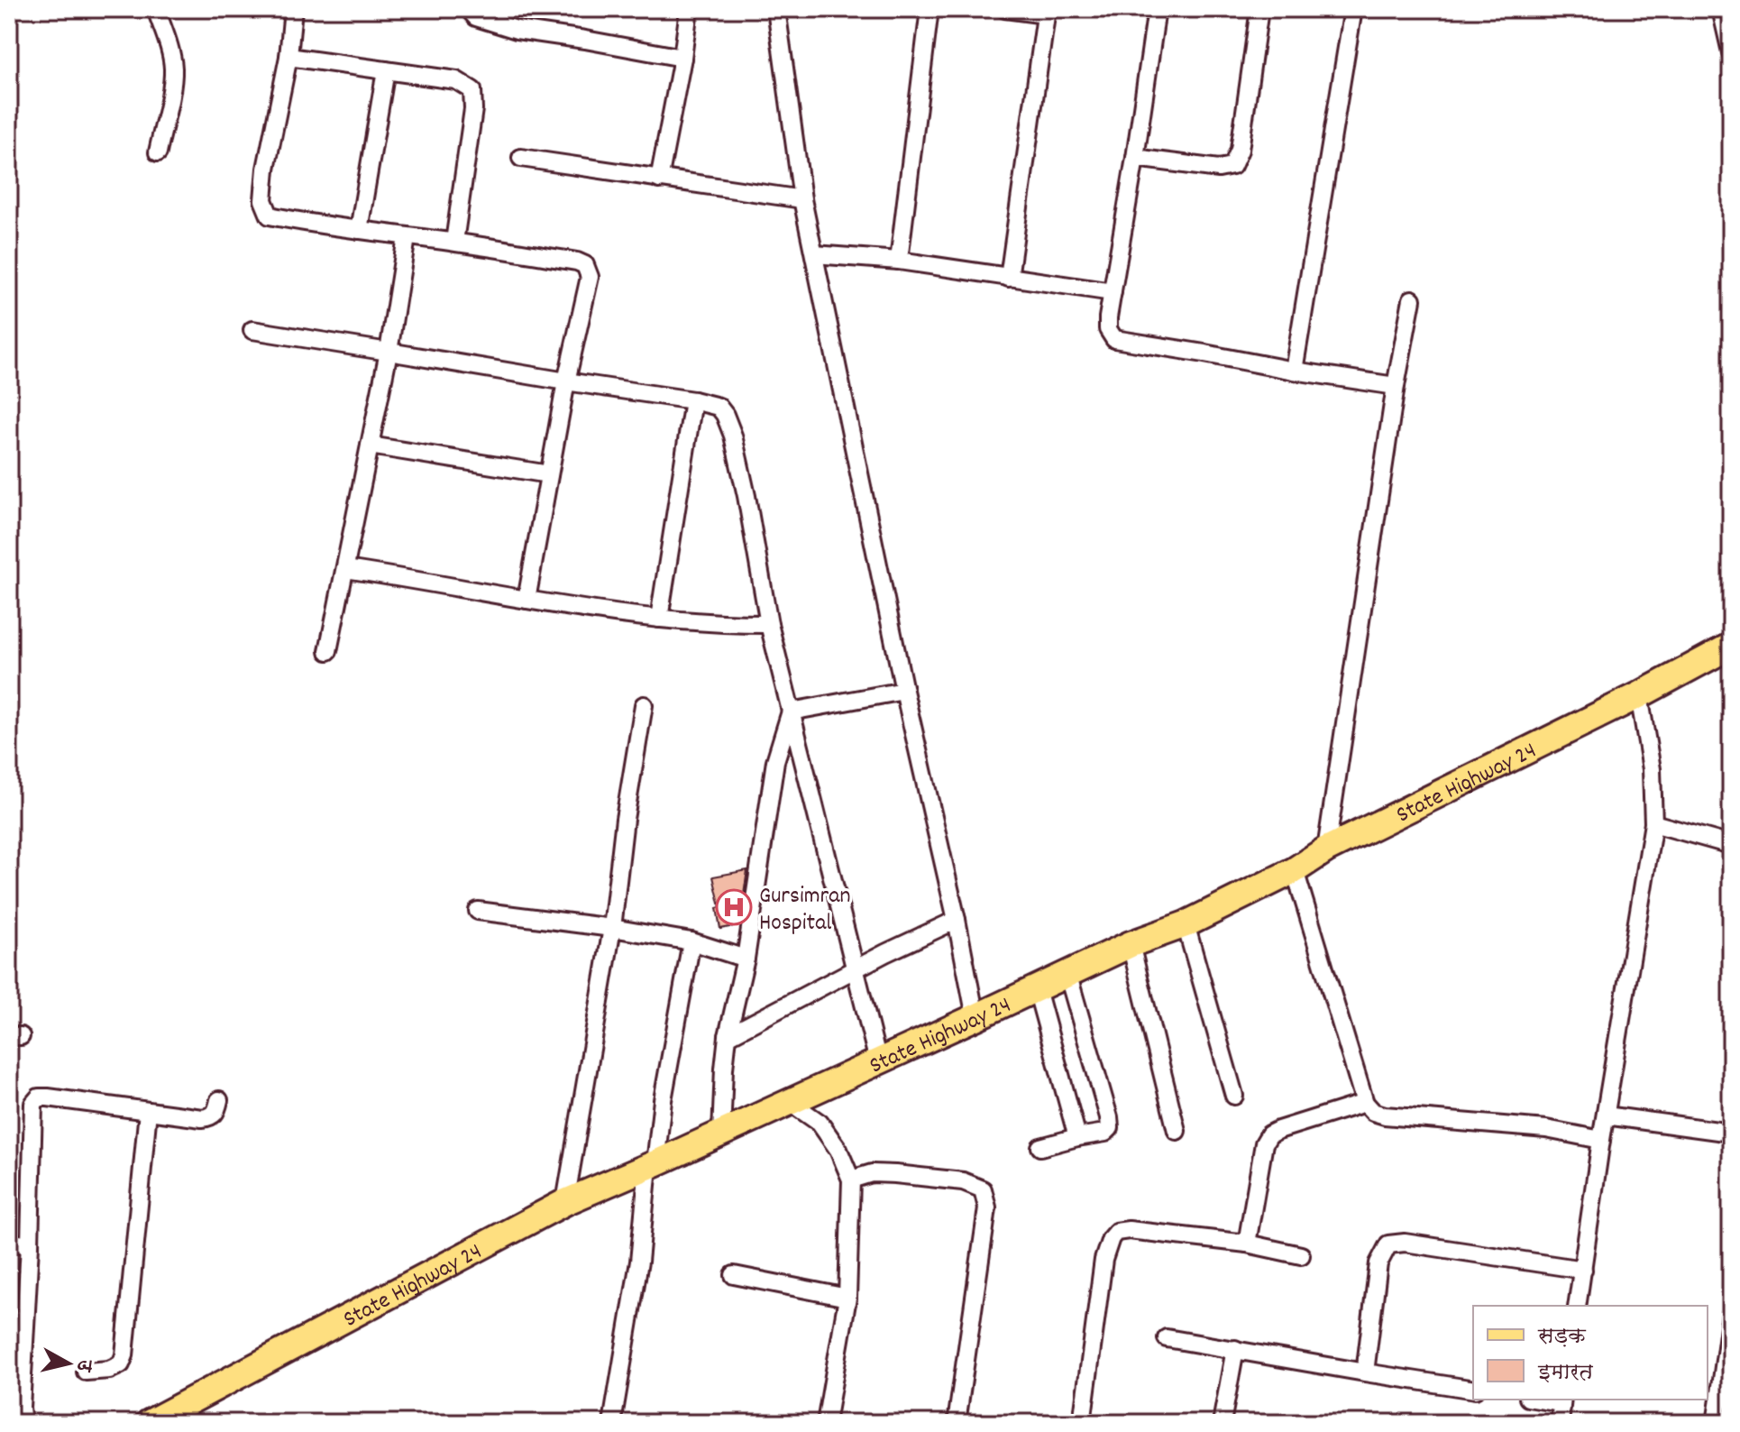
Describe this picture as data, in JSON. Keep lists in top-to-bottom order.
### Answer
{
  "streets": {
    "main road": ["State Highway 24"]
  },
  "places": {
    "hospital": ["Gursimran Hospital"]
  },
  "legend": ["सड़क", "इमारत"],
  "north": "right"
}
